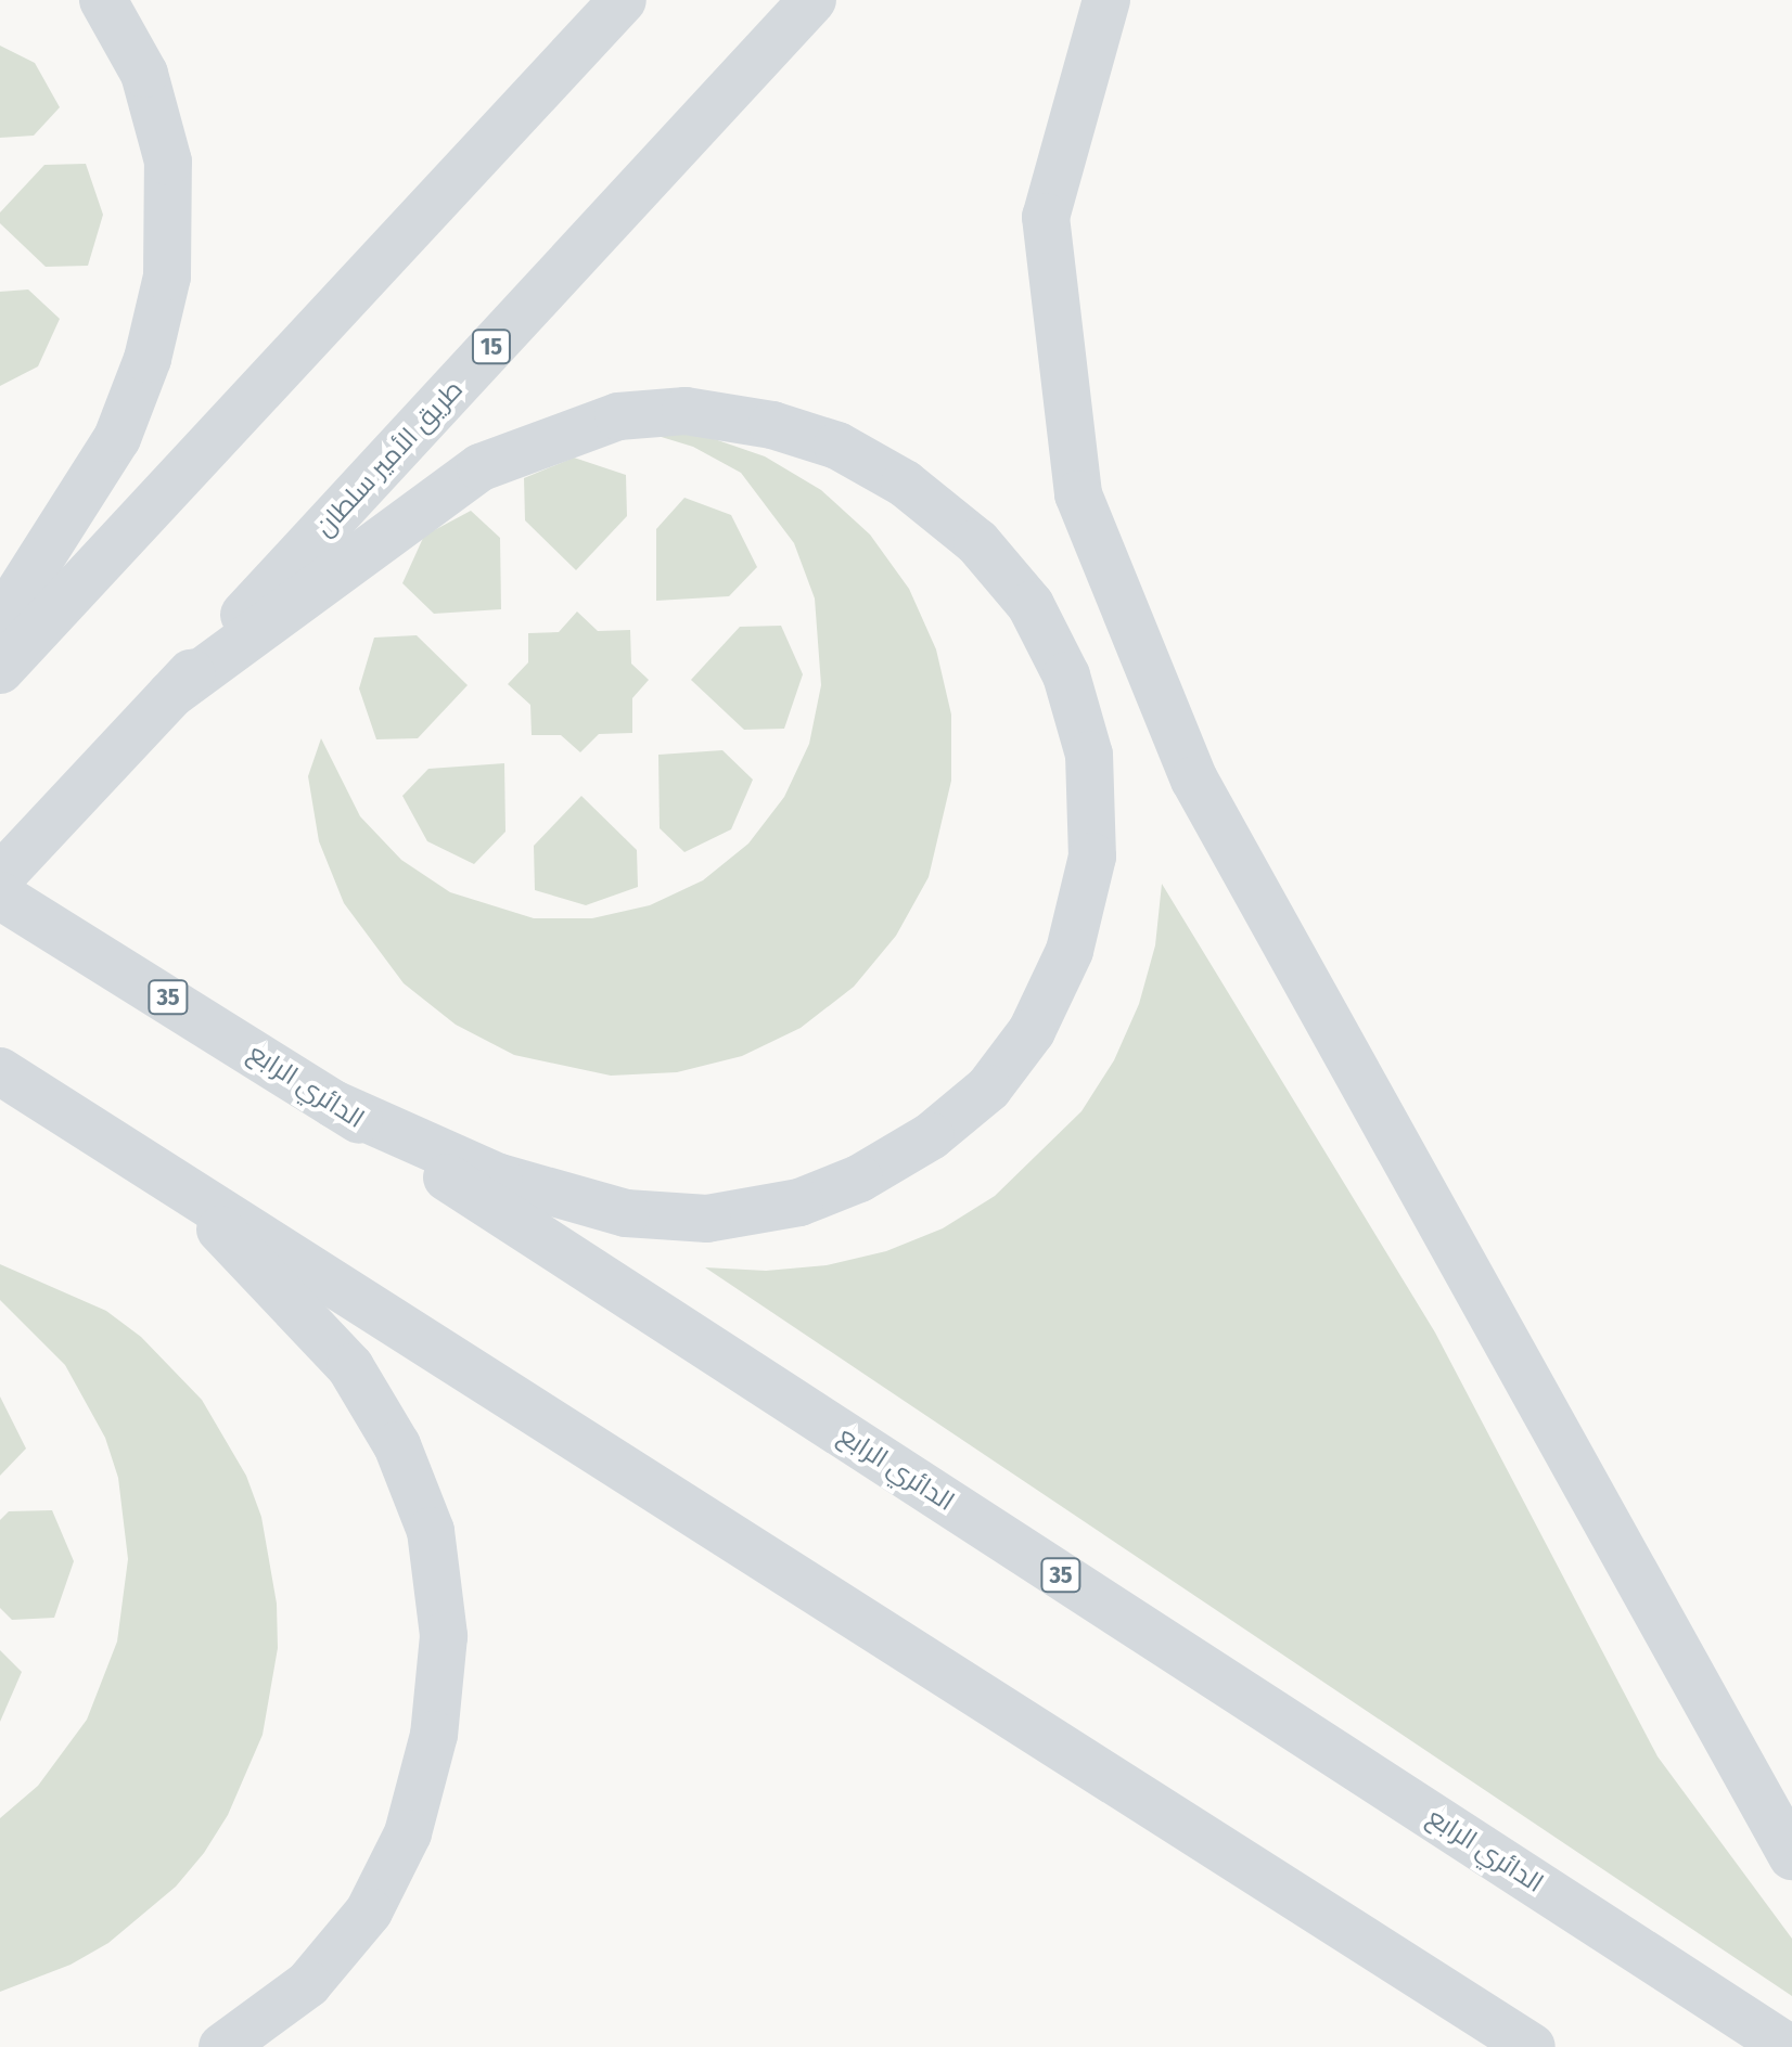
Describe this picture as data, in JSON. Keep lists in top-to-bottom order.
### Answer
{
  "streets": {
    "highway": [
      "15",
      "طريق الأمير سلطان",
      "35",
      "الدائري الرابع"
    ]
  }
}
